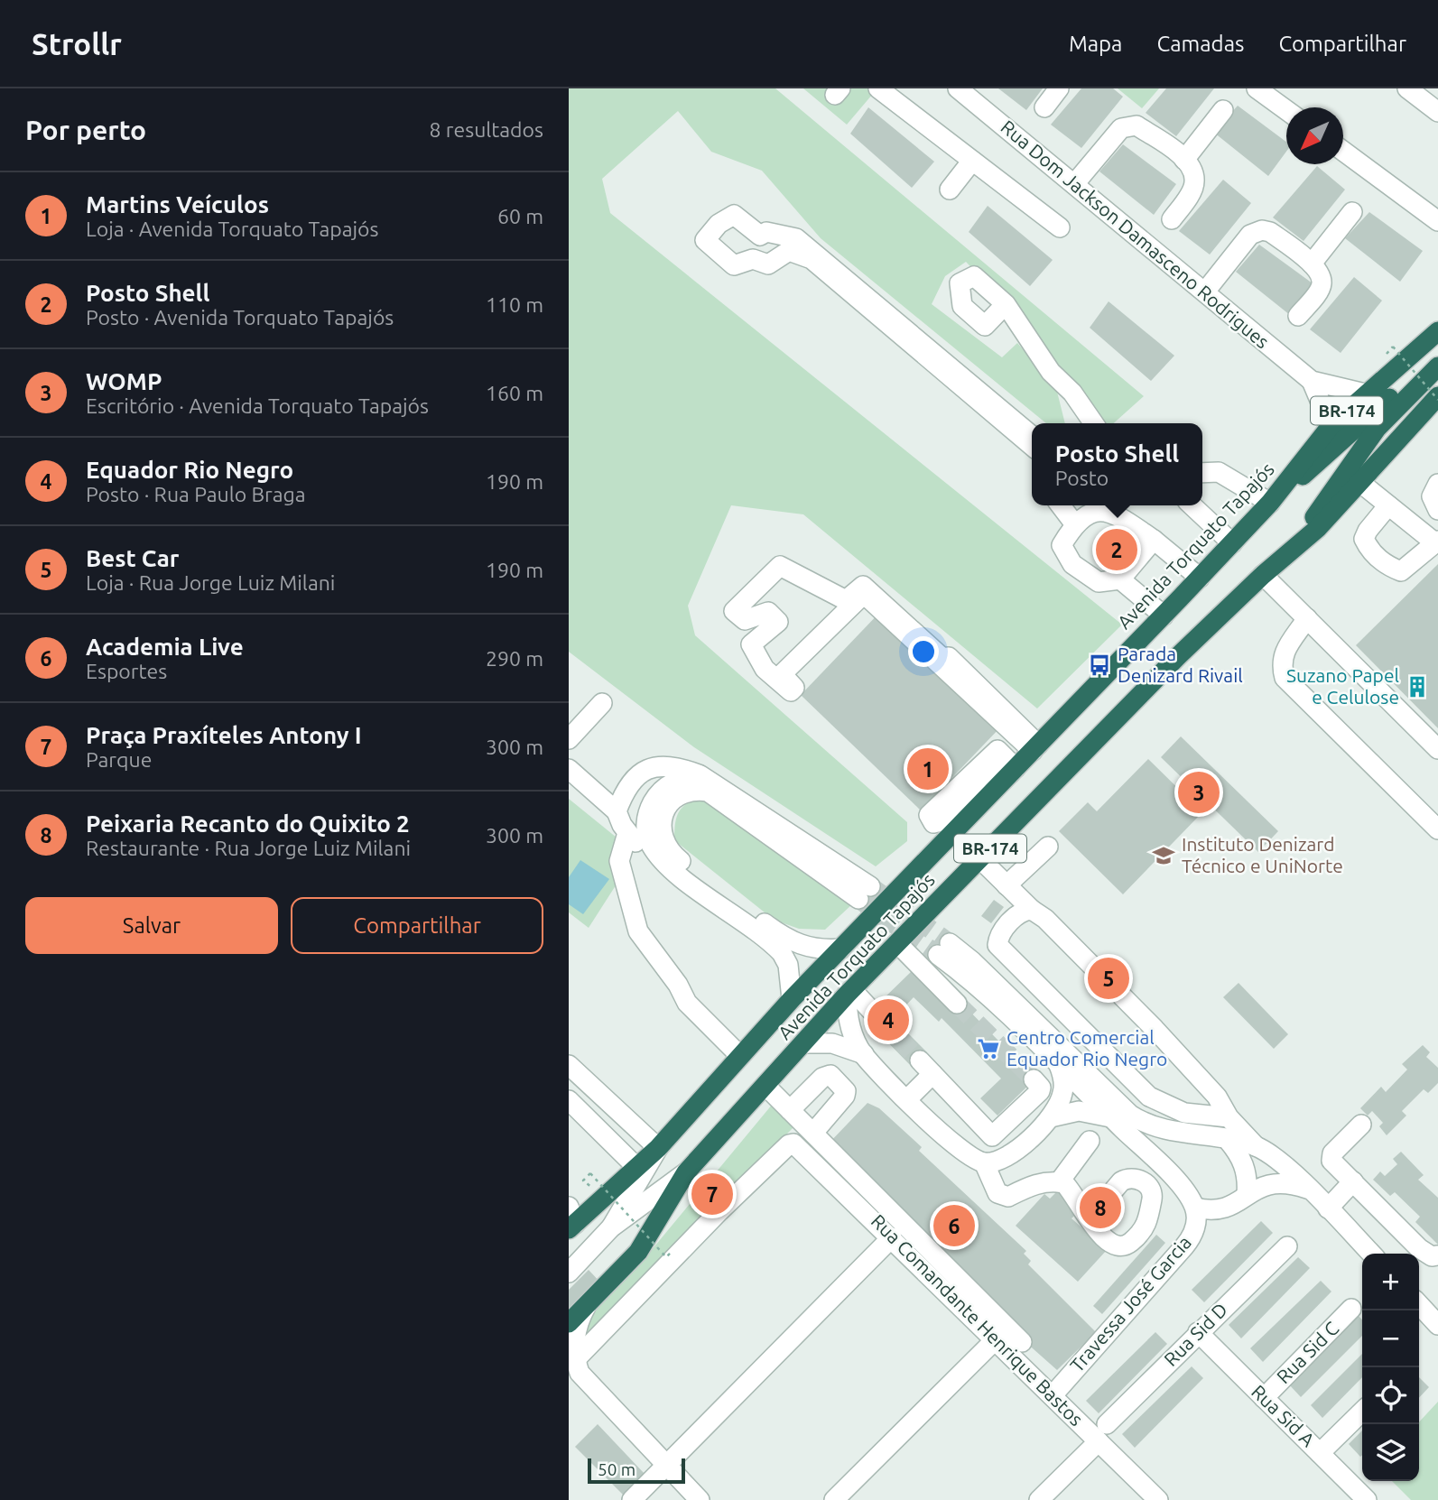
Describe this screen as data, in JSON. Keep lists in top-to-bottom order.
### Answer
{
  "streets": {
    "highway": ["BR-174", "Avenida Torquato Tapajós"],
    "street": [
      "Rua Dom Jackson Damasceno Rodrigues",
      "Travessa José Garcia",
      "Rua Comandante Henrique Bastos",
      "Rua Sid D",
      "Rua Sid C",
      "Rua Sid A"
    ]
  },
  "crossings": [
    ["Rua Dom Jackson Damasceno Rodrigues", "Avenida Torquato Tapajós"],
    ["Travessa José Garcia", "Rua Comandante Henrique Bastos"],
    ["Rua Comandante Henrique Bastos", "Rua Sid D"],
    ["Rua Sid D", "Rua Sid A"],
    ["Rua Sid C", "Rua Sid A"]
  ],
  "places": {
    "bus stop": ["Parada Denizard Rivail"],
    "building": ["Suzano Papel e Celulose"],
    "school or university": ["Instituto Denizard Técnico e UniNorte"],
    "supermarket": ["Centro Comercial Equador Rio Negro"]
  },
  "scale_bar": "50 m",
  "north": "bottom left",
  "page": {
    "header": "Strollr",
    "nav": ["Mapa", "Camadas", "Compartilhar"],
    "heading": ["Por perto", "8 resultados"],
    "list": [
      {
        "mark": "1",
        "name": "Martins Veículos",
        "note": "Loja · Avenida Torquato Tapajós",
        "value": "60 m"
      },
      {
        "mark": "2",
        "name": "Posto Shell",
        "note": "Posto · Avenida Torquato Tapajós",
        "value": "110 m"
      },
      {
        "mark": "3",
        "name": "WOMP",
        "note": "Escritório · Avenida Torquato Tapajós",
        "value": "160 m"
      },
      {
        "mark": "4",
        "name": "Equador Rio Negro",
        "note": "Posto · Rua Paulo Braga",
        "value": "190 m"
      },
      {
        "mark": "5",
        "name": "Best Car",
        "note": "Loja · Rua Jorge Luiz Milani",
        "value": "190 m"
      },
      {
        "mark": "6",
        "name": "Academia Live",
        "note": "Esportes",
        "value": "290 m"
      },
      {
        "mark": "7",
        "name": "Praça Praxíteles Antony I",
        "note": "Parque",
        "value": "300 m"
      },
      {
        "mark": "8",
        "name": "Peixaria Recanto do Quixito 2",
        "note": "Restaurante · Rua Jorge Luiz Milani",
        "value": "300 m"
      }
    ],
    "popup": ["Posto Shell", "Posto"],
    "pins": [
      "2",
      "1",
      "3",
      "5",
      "4",
      "7",
      "8",
      "6"
    ],
    "buttons": ["Salvar", "Compartilhar"],
    "map_buttons": ["+", "−"],
    "scale": "50 m"
  }
}
